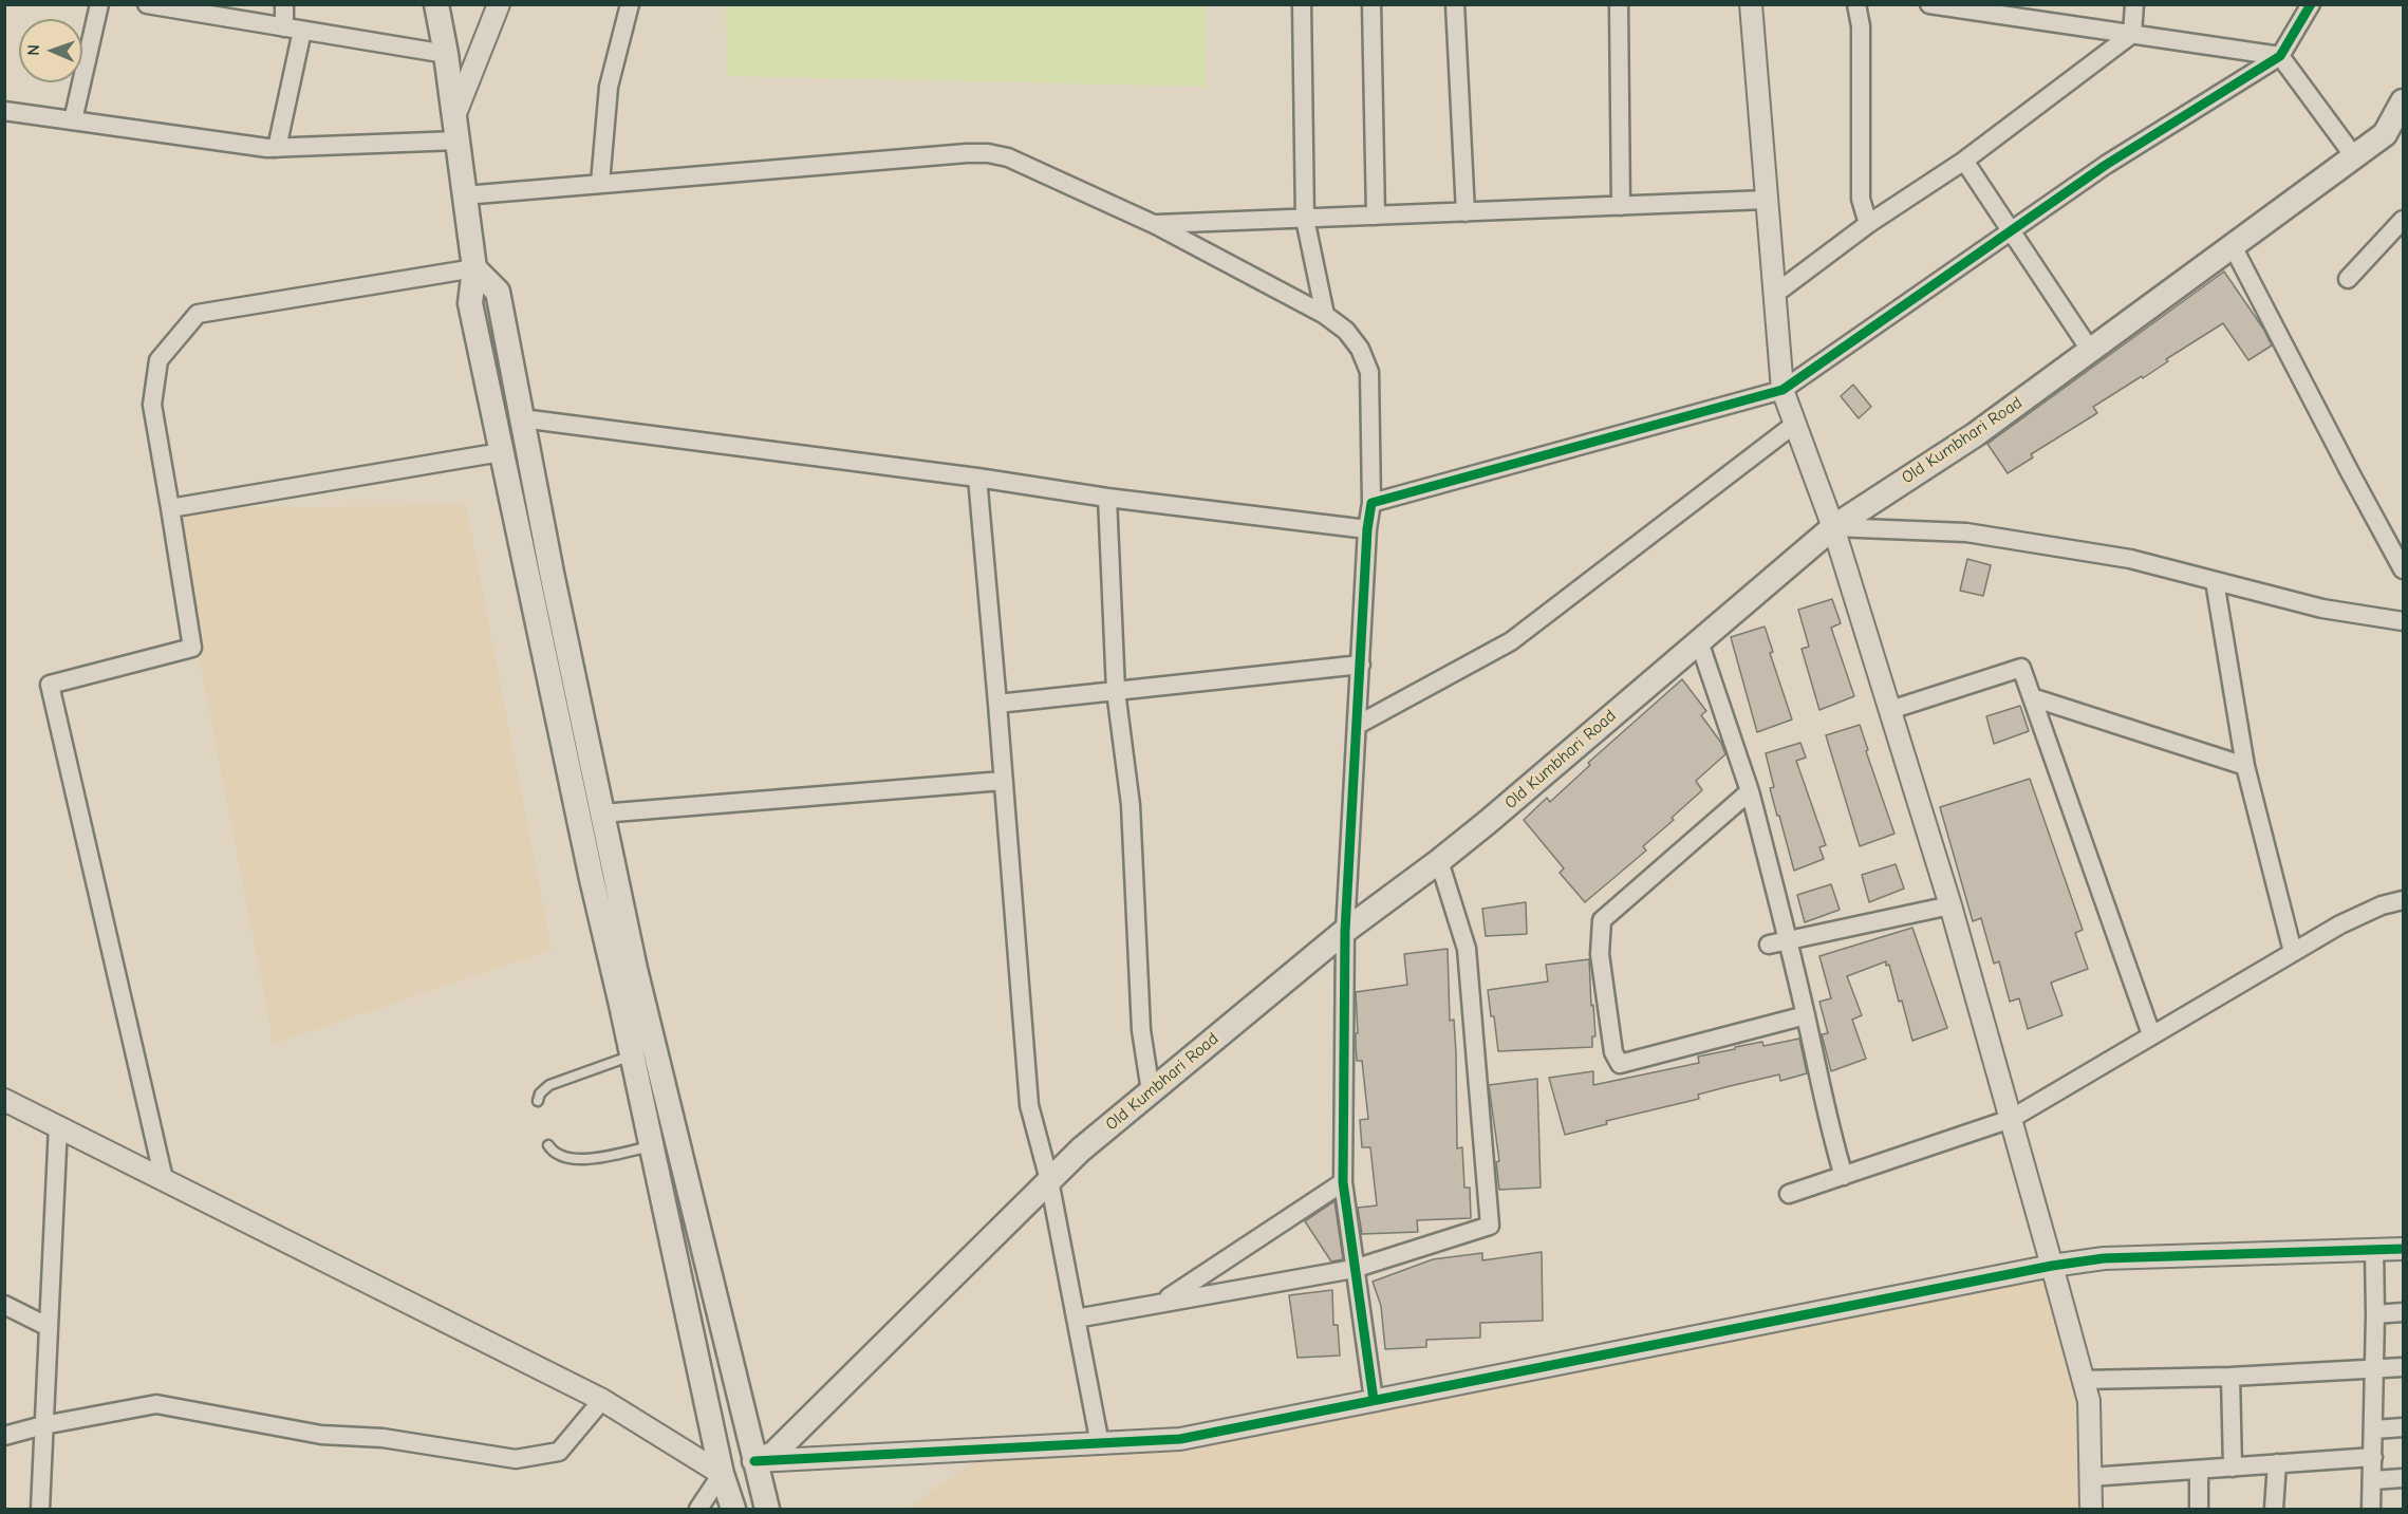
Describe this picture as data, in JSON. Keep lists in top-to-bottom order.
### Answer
{
  "streets": {
    "main road": ["Old Kumbhari Road"]
  },
  "north": "left"
}
